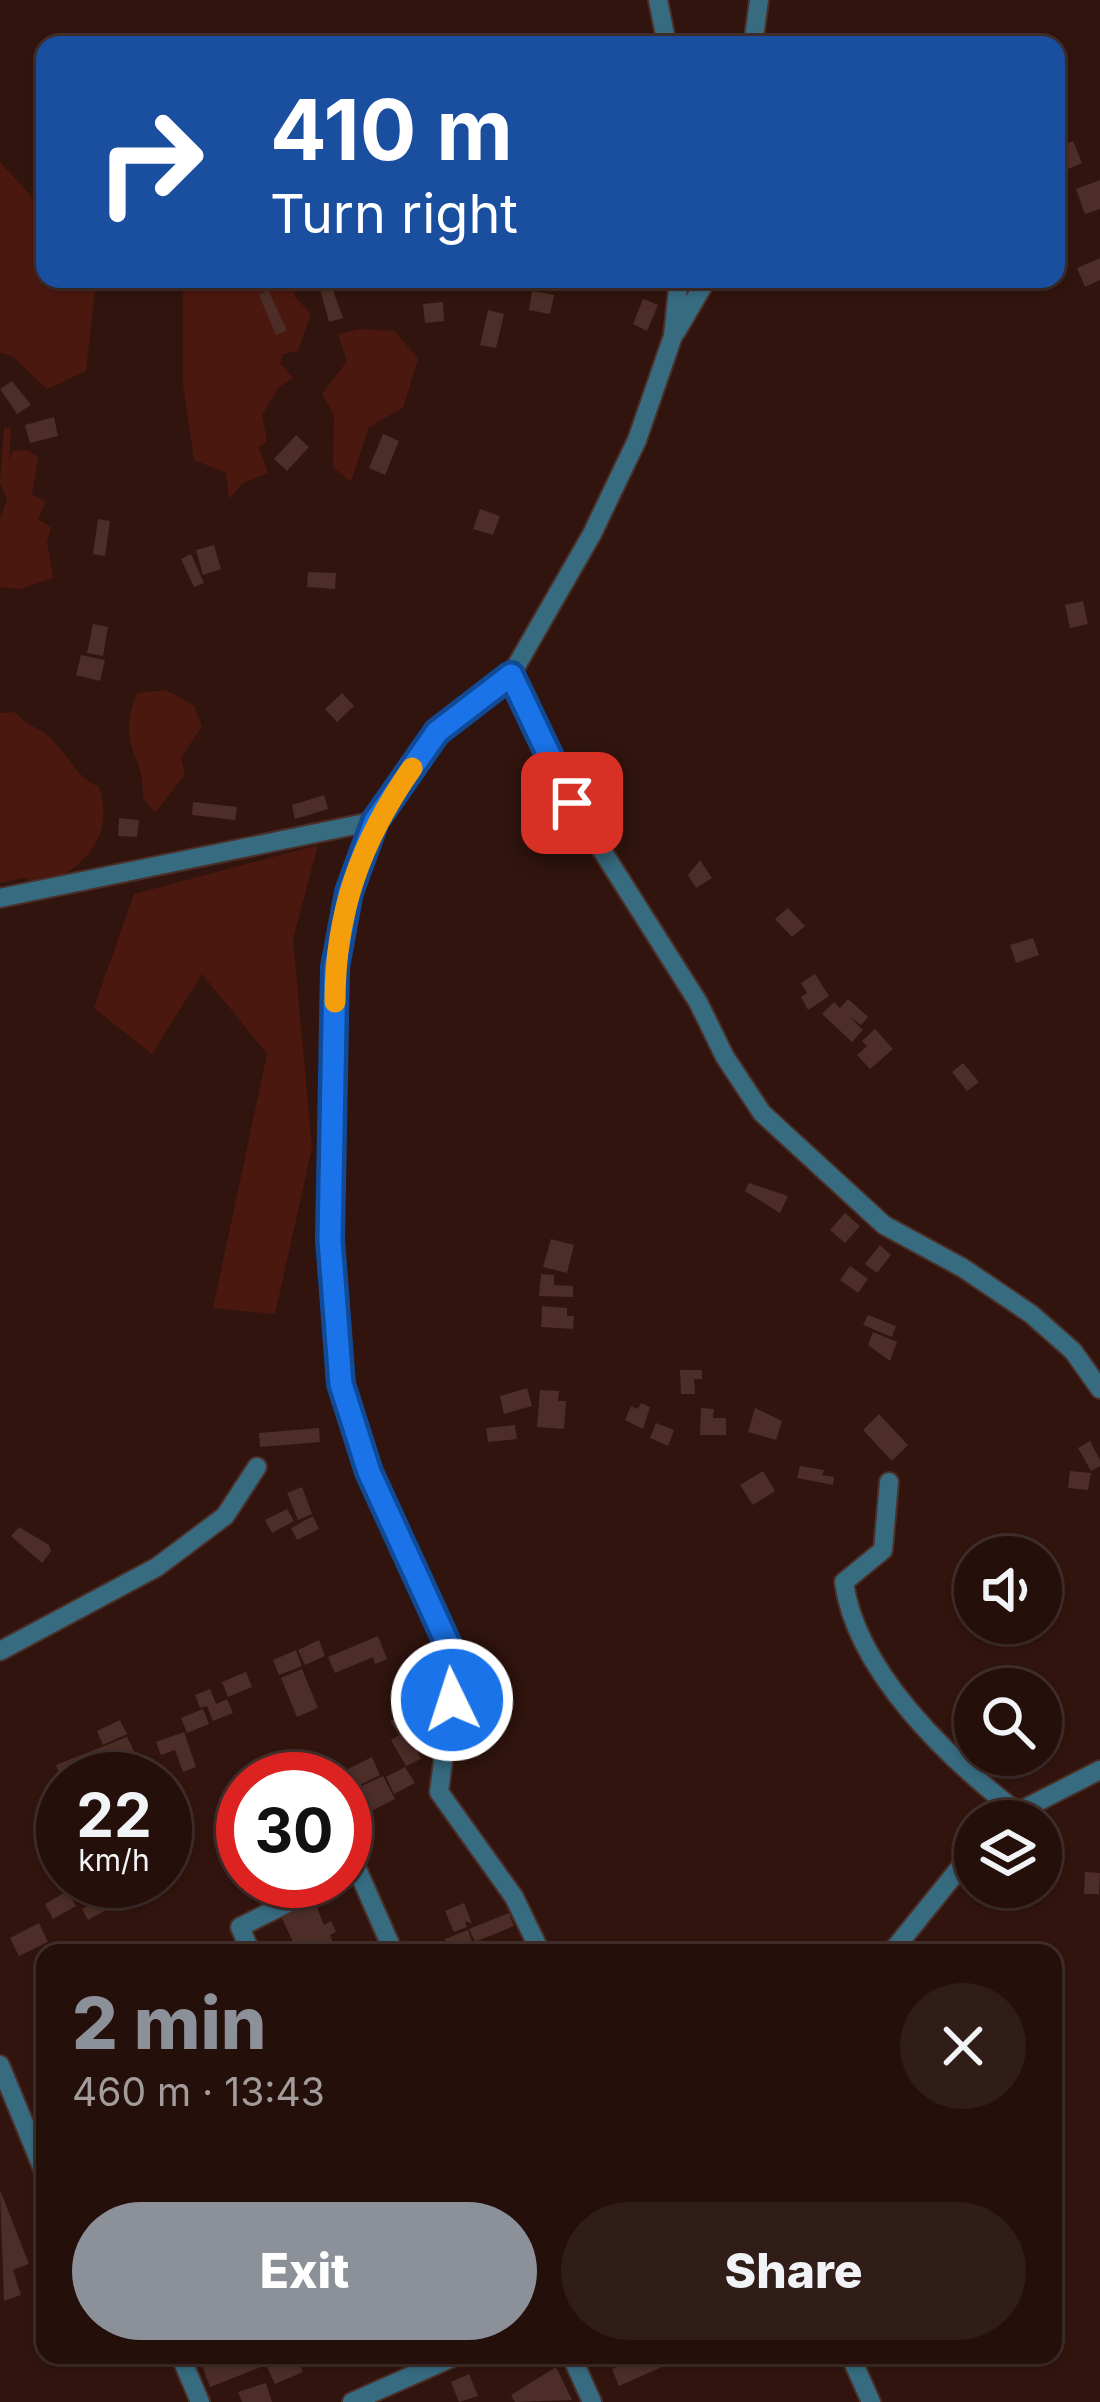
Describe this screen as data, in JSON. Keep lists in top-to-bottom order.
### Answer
{
  "page": {
    "turn": ["410 m", "Turn right"],
    "speed": "22 km/h",
    "limit": "30",
    "heading": ["2 min", "460 m · 13:43"],
    "buttons": ["Exit", "Share"]
  }
}
